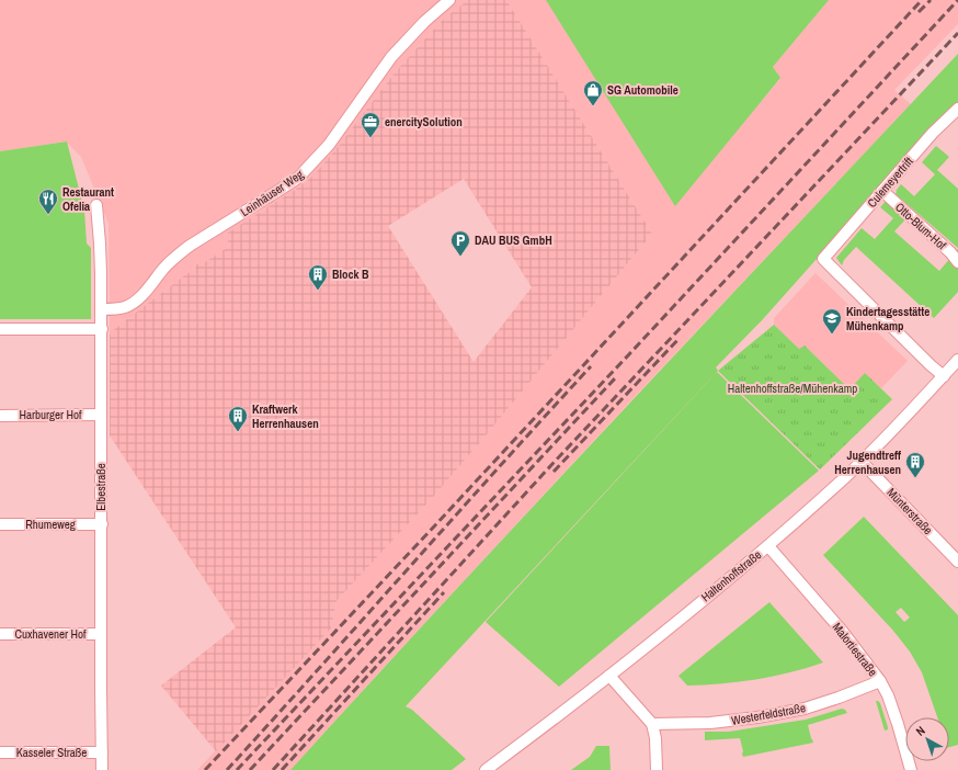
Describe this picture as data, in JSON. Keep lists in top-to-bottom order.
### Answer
{
  "streets": {
    "street": [
      "Culemeyertrift",
      "Leinhäuser Weg",
      "Otto-Blum-Hof",
      "Harburger Hof",
      "Elbestraße",
      "Münterstraße",
      "Rhumeweg",
      "Haltenhoffstraße",
      "Cuxhavener Hof",
      "Malortiestraße",
      "Westerfeldstraße",
      "Kasseler Straße"
    ]
  },
  "crossings": [
    ["Culemeyertrift", "Otto-Blum-Hof"],
    ["Culemeyertrift", "Haltenhoffstraße"],
    ["Leinhäuser Weg", "Elbestraße"],
    ["Harburger Hof", "Elbestraße"],
    ["Elbestraße", "Rhumeweg"],
    ["Elbestraße", "Cuxhavener Hof"],
    ["Elbestraße", "Kasseler Straße"],
    ["Münterstraße", "Haltenhoffstraße"],
    ["Haltenhoffstraße", "Malortiestraße"],
    ["Malortiestraße", "Westerfeldstraße"]
  ],
  "parks": ["Haltenhoffstraße/Mühenkamp"],
  "places": {
    "shop": ["SG Automobile"],
    "office": ["enercitySolution"],
    "restaurant": ["Restaurant Ofelia"],
    "parking": ["DAU BUS GmbH"],
    "building": ["Block B", "Kraftwerk Herrenhausen", "Jugendtreff Herrenhausen"],
    "school or university": ["Kindertagesstätte Mühenkamp"]
  },
  "north": "top left"
}
